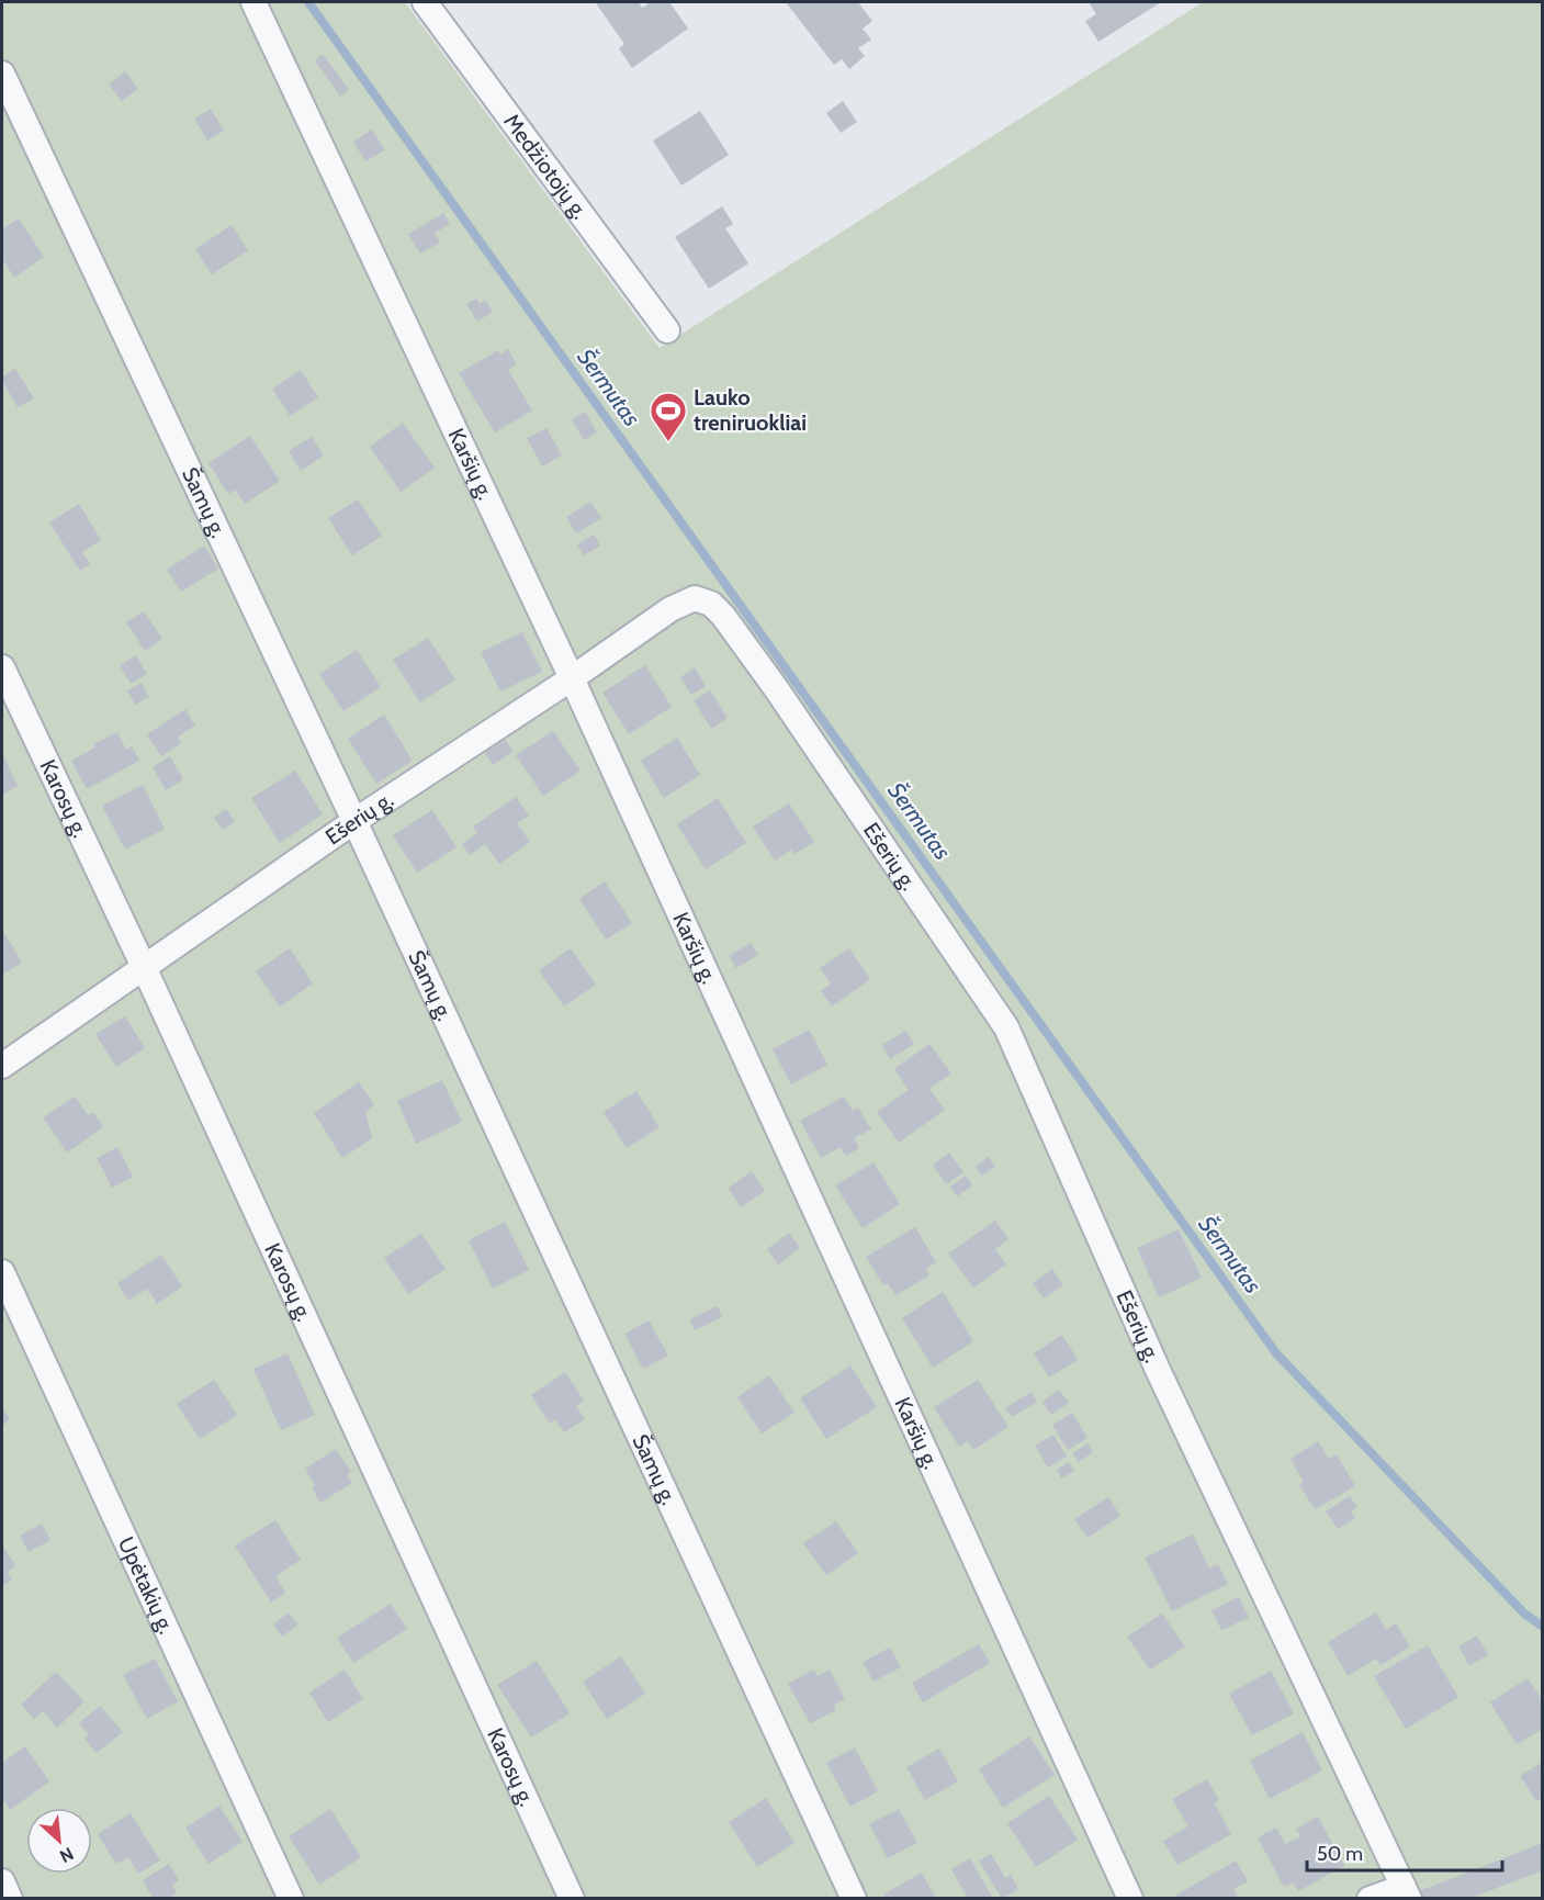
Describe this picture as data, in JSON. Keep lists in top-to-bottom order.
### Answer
{
  "streets": {
    "street": [
      "Medžiotojų g.",
      "Karšių g.",
      "Šamų g.",
      "Karosų g.",
      "Ešerių g.",
      "Upėtakių g."
    ]
  },
  "crossings": [
    ["Karšių g.", "Ešerių g."],
    ["Šamų g.", "Ešerių g."],
    ["Karosų g.", "Ešerių g."]
  ],
  "water": ["Šermutas"],
  "places": {
    "sports": ["Lauko treniruokliai"]
  },
  "scale_bar": "50 m",
  "north": "bottom right"
}
